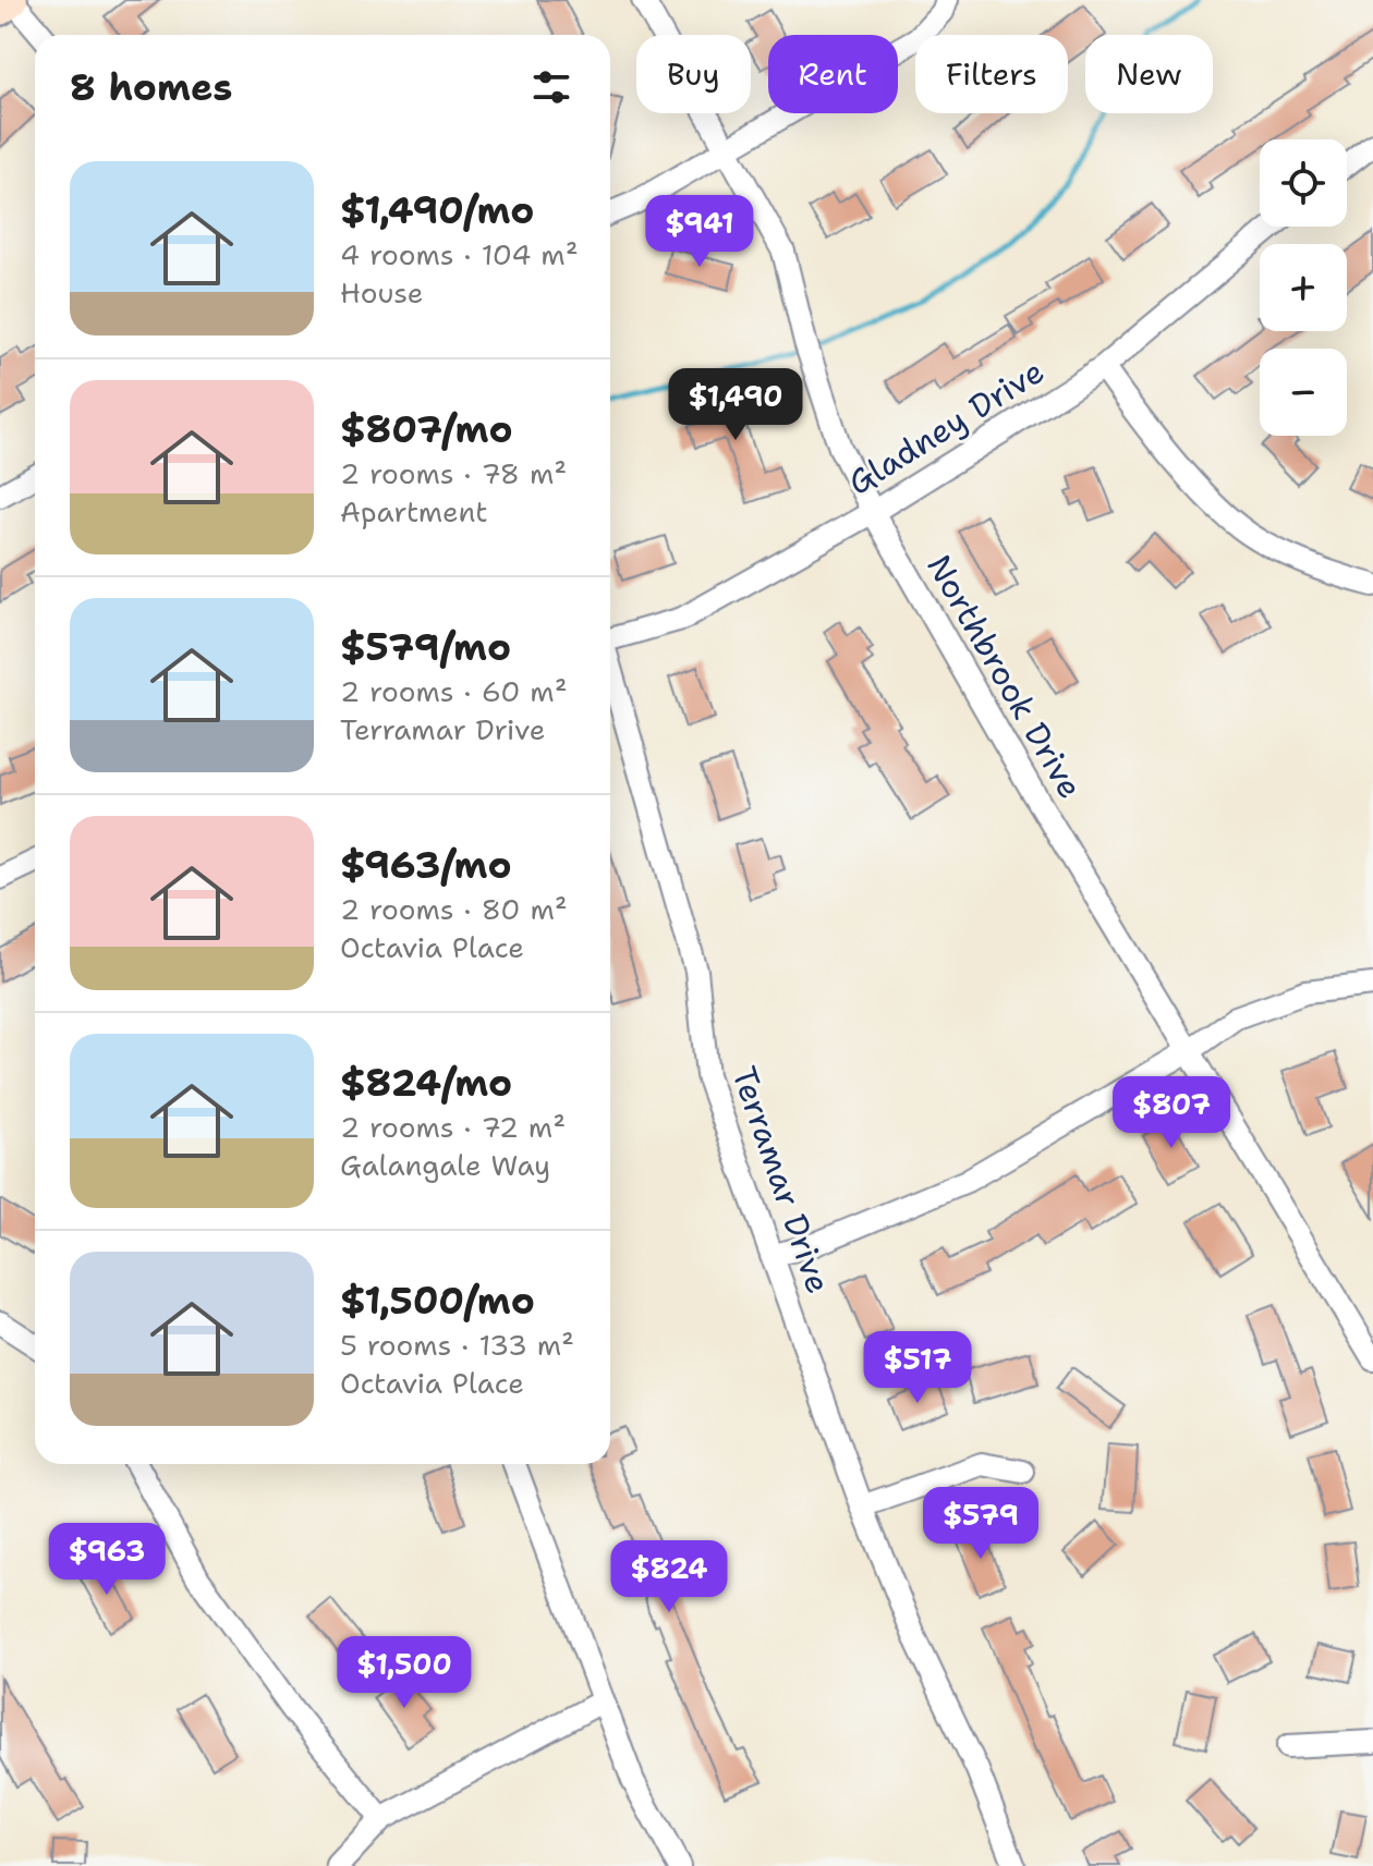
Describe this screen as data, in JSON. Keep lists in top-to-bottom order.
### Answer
{
  "streets": {
    "street": ["Gladney Drive", "Northbrook Drive", "Terramar Drive"]
  },
  "crossings": [
    ["Gladney Drive", "Northbrook Drive"]
  ],
  "page": {
    "chip": [
      "Buy",
      "Rent",
      "Filters",
      "New"
    ],
    "heading": "8 homes",
    "map_buttons": ["+", "−"],
    "list": [
      {
        "name": "$1,490/mo",
        "note": "4 rooms · 104 m² · House"
      },
      {
        "name": "$807/mo",
        "note": "2 rooms · 78 m² · Apartment"
      },
      {
        "name": "$579/mo",
        "note": "2 rooms · 60 m² · Terramar Drive"
      },
      {
        "name": "$963/mo",
        "note": "2 rooms · 80 m² · Octavia Place"
      },
      {
        "name": "$824/mo",
        "note": "2 rooms · 72 m² · Galangale Way"
      },
      {
        "name": "$1,500/mo",
        "note": "5 rooms · 133 m² · Octavia Place"
      }
    ],
    "price": [
      "$941",
      "$1,490",
      "$807",
      "$517",
      "$579",
      "$963",
      "$824",
      "$1,500"
    ]
  }
}
